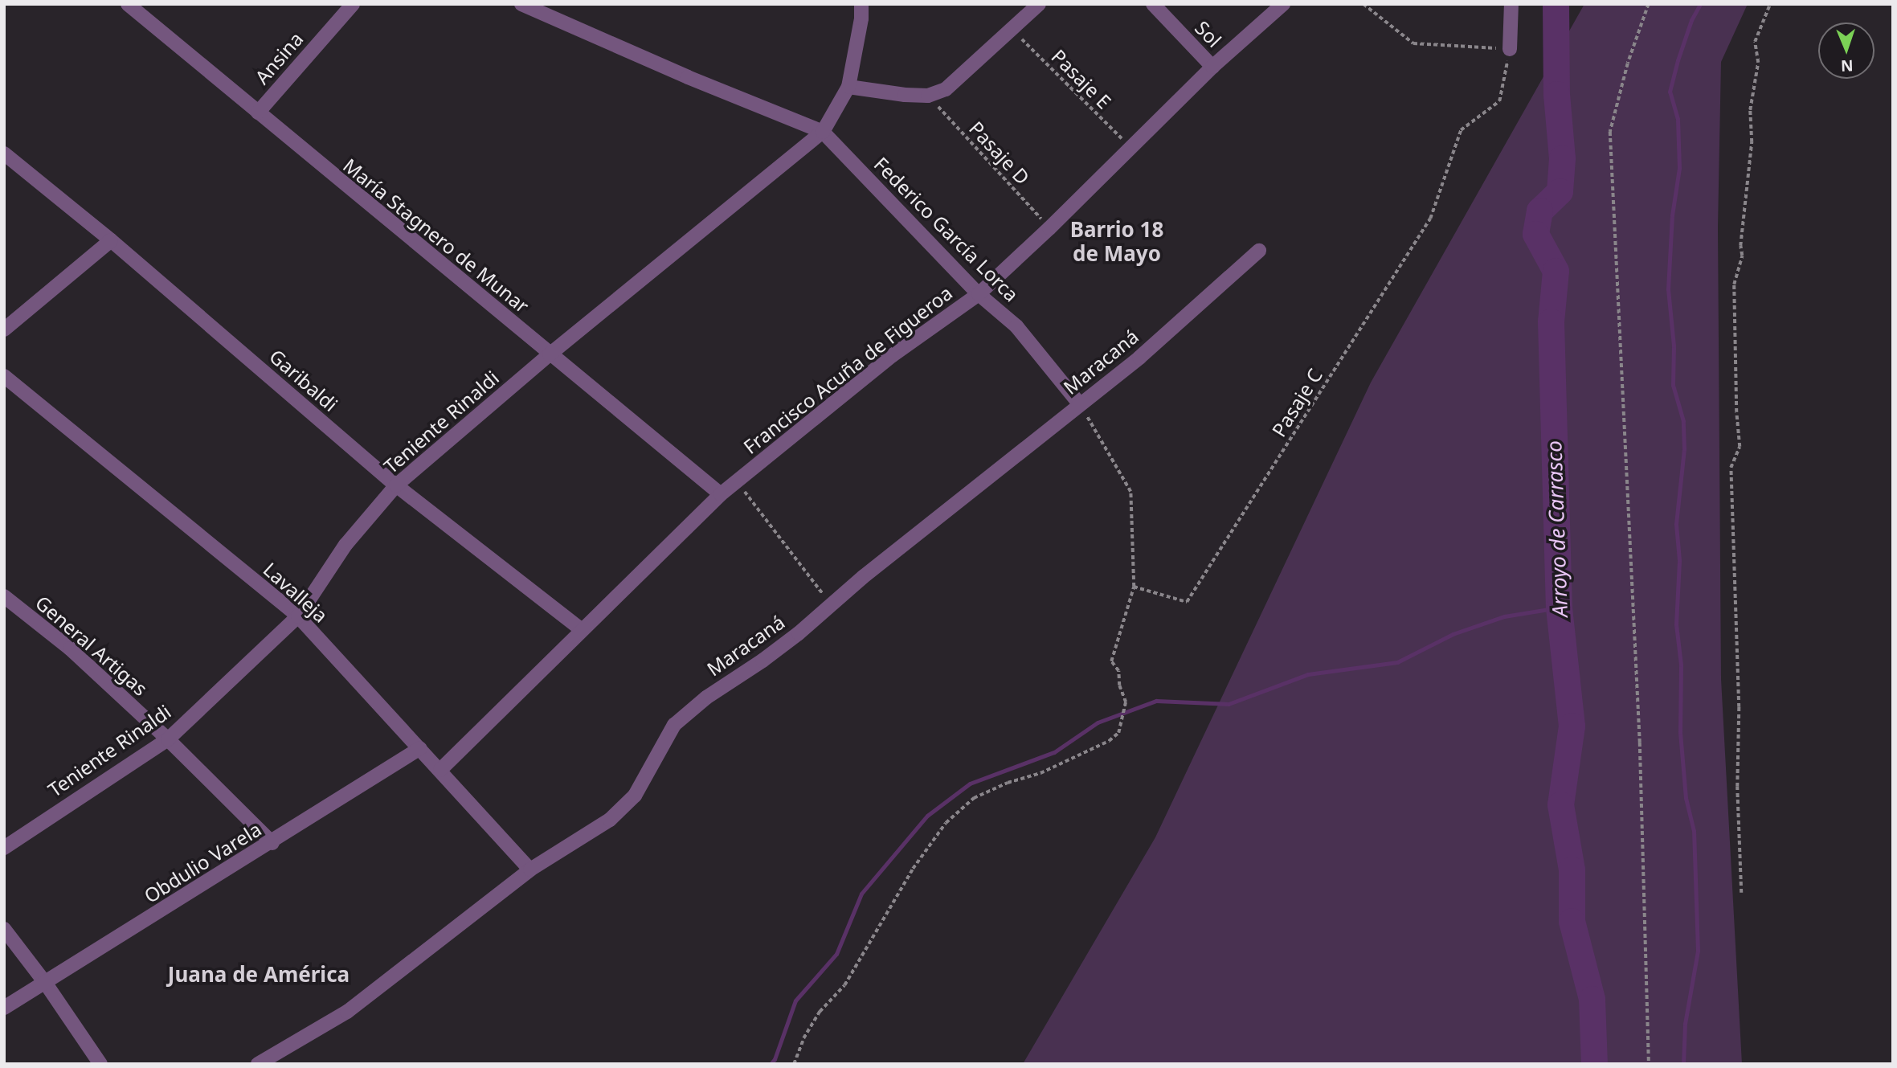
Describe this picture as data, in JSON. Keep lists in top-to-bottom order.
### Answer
{
  "streets": {
    "street": [
      "Sol",
      "Ansina",
      "Federico García Lorca",
      "María Stagnero de Munar",
      "Maracaná",
      "Francisco Acuña de Figueroa",
      "Garibaldi",
      "Teniente Rinaldi",
      "Lavalleja",
      "General Artigas",
      "Obdulio Varela"
    ],
    "path": ["Pasaje E", "Pasaje D", "Pasaje C"]
  },
  "crossings": [
    ["Sol", "Francisco Acuña de Figueroa"],
    ["Ansina", "María Stagnero de Munar"],
    ["Pasaje E", "Francisco Acuña de Figueroa"],
    ["Pasaje D", "Francisco Acuña de Figueroa"],
    ["Federico García Lorca", "Maracaná"],
    ["Federico García Lorca", "Francisco Acuña de Figueroa"],
    ["Federico García Lorca", "Teniente Rinaldi"],
    ["María Stagnero de Munar", "Francisco Acuña de Figueroa"],
    ["María Stagnero de Munar", "Teniente Rinaldi"],
    ["Maracaná", "Lavalleja"],
    ["Francisco Acuña de Figueroa", "Garibaldi"],
    ["Francisco Acuña de Figueroa", "Lavalleja"],
    ["Garibaldi", "Teniente Rinaldi"],
    ["Teniente Rinaldi", "Lavalleja"],
    ["Teniente Rinaldi", "General Artigas"],
    ["Lavalleja", "Obdulio Varela"],
    ["General Artigas", "Obdulio Varela"]
  ],
  "districts": ["Barrio 18 de Mayo", "Juana de América"],
  "water": ["Arroyo de Carrasco"],
  "north": "bottom"
}
